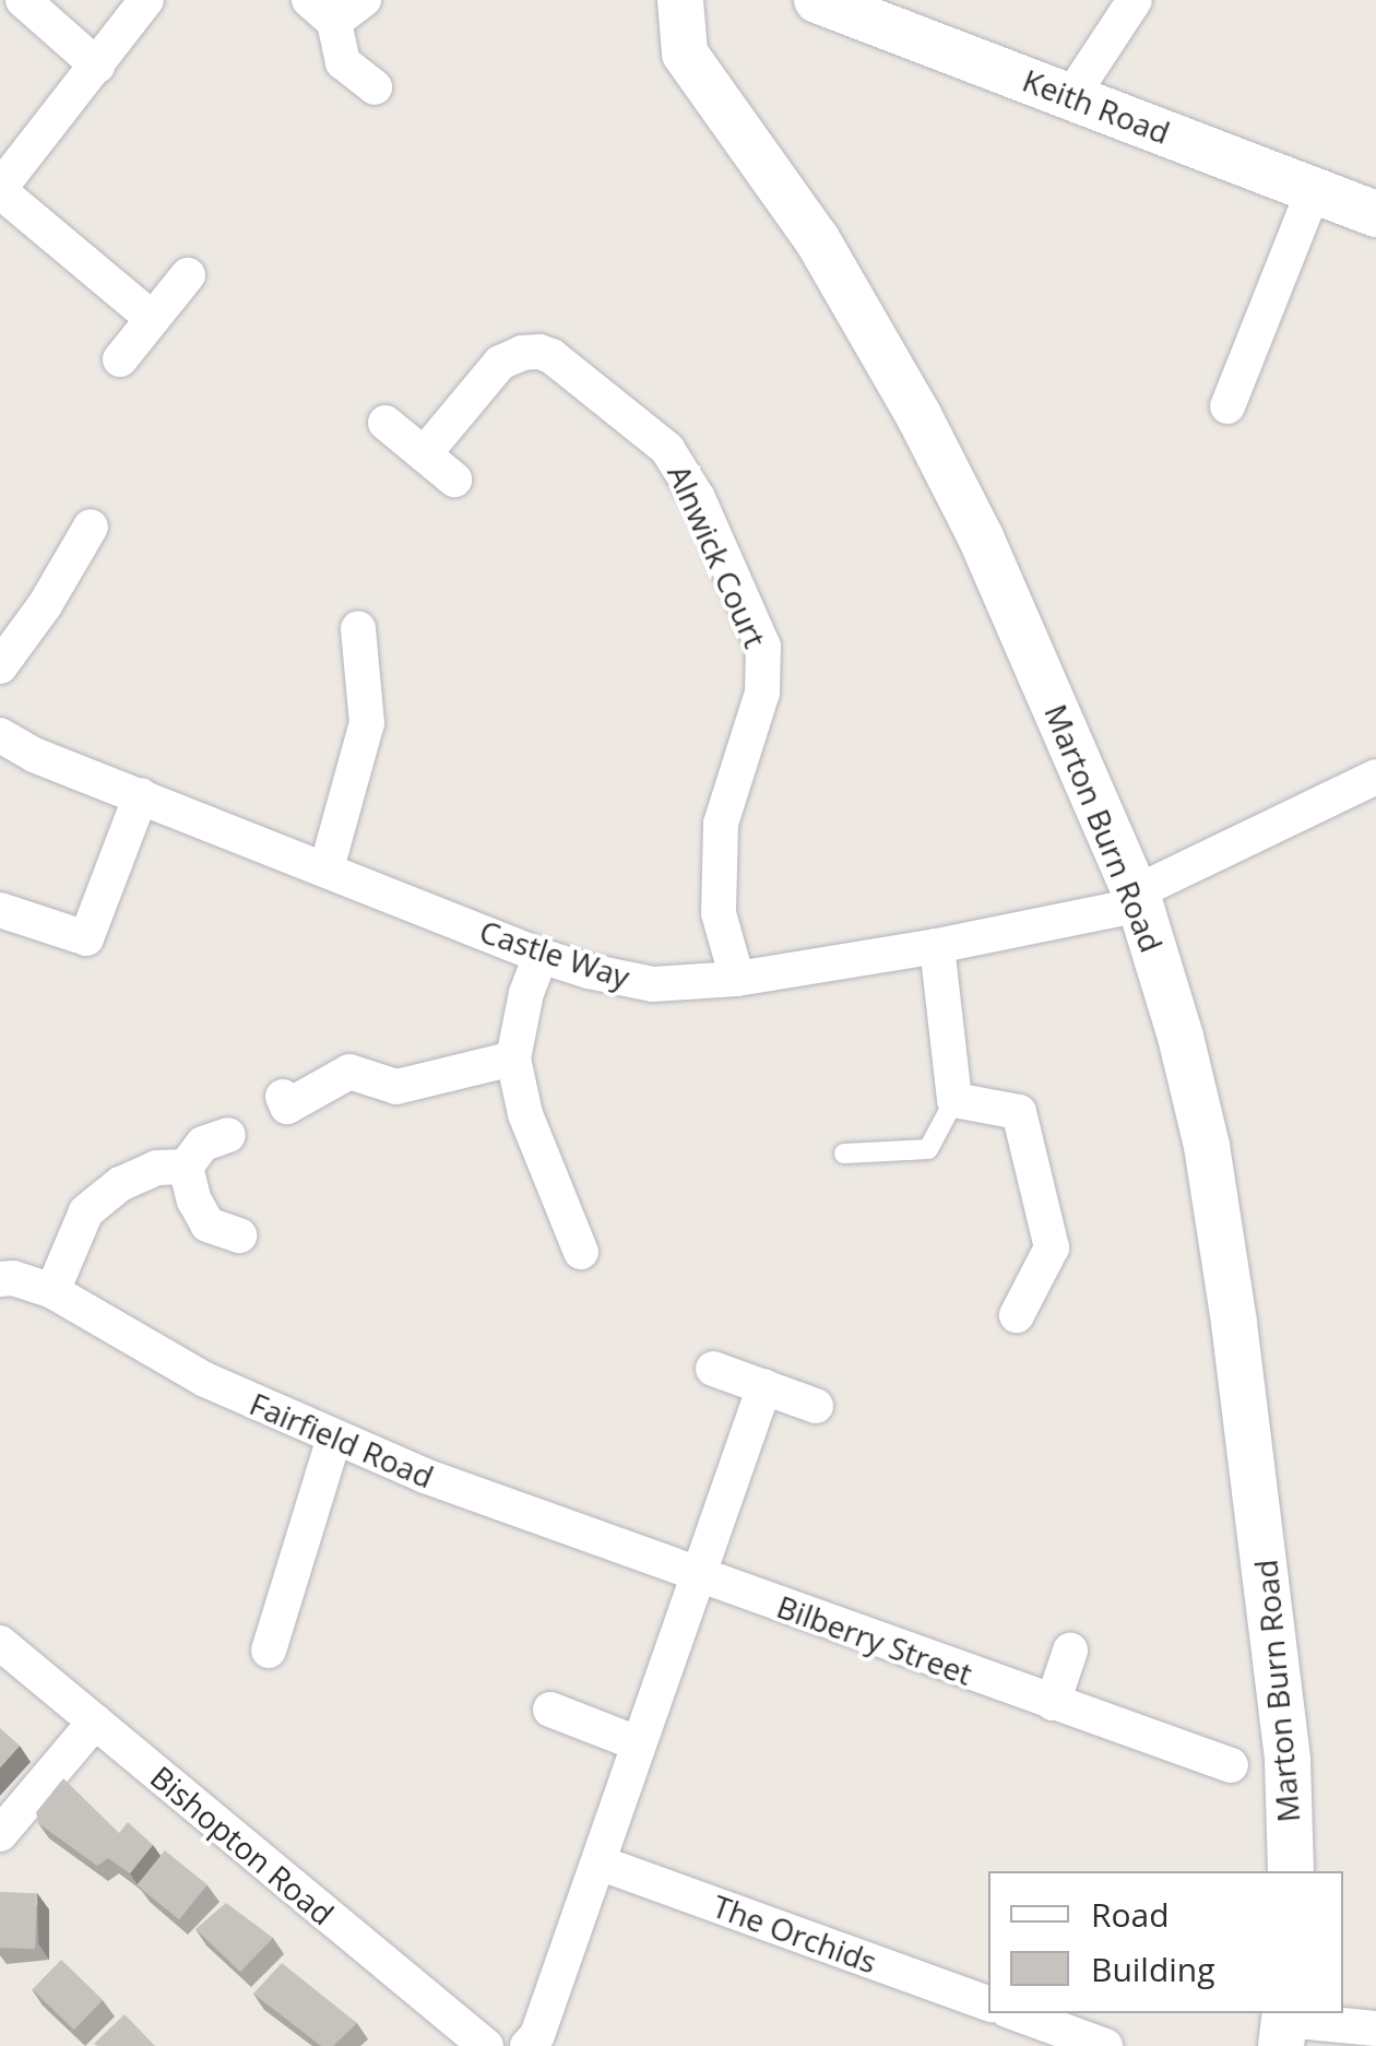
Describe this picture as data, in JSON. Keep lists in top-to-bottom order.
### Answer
{
  "streets": {
    "street": [
      "Keith Road",
      "Alnwick Court",
      "Marton Burn Road",
      "Castle Way",
      "Fairfield Road",
      "Bilberry Street",
      "Bishopton Road",
      "The Orchids"
    ]
  },
  "crossings": [
    ["Alnwick Court", "Castle Way"],
    ["Marton Burn Road", "Castle Way"],
    ["Fairfield Road", "Bilberry Street"]
  ],
  "legend": ["Road", "Building"]
}
